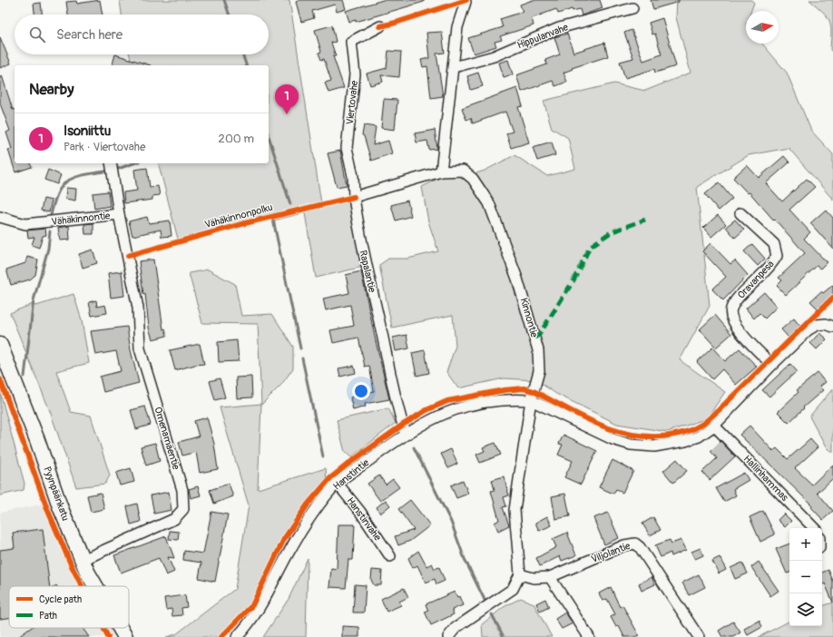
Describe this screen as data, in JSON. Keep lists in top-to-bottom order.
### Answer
{
  "streets": {
    "main road": ["Pyynpäänkatu"],
    "street": [
      "Hippulanvahe",
      "Viertovahe",
      "Vähäkinnontie",
      "Rapalantie",
      "Oravanpesä",
      "Kinnontie",
      "Omenamäentie",
      "Hanstintie",
      "Hallinhammas",
      "Hanstinvahe",
      "Viljolantie"
    ],
    "cycle path": ["Vähäkinnonpolku"]
  },
  "crossings": [
    ["Viertovahe", "Rapalantie"],
    ["Vähäkinnontie", "Omenamäentie"],
    ["Rapalantie", "Hanstintie"],
    ["Kinnontie", "Hanstintie"],
    ["Kinnontie", "Viljolantie"],
    ["Omenamäentie", "Pyynpäänkatu"],
    ["Hanstintie", "Hanstinvahe"]
  ],
  "legend": ["Cycle path", "Path"],
  "north": "right",
  "page": {
    "search": "Search here",
    "heading": "Nearby",
    "pins": "1",
    "list": [
      {
        "mark": "1",
        "name": "Isoniittu",
        "note": "Park · Viertovahe",
        "value": "200 m"
      }
    ],
    "map_buttons": ["+", "−"]
  }
}
